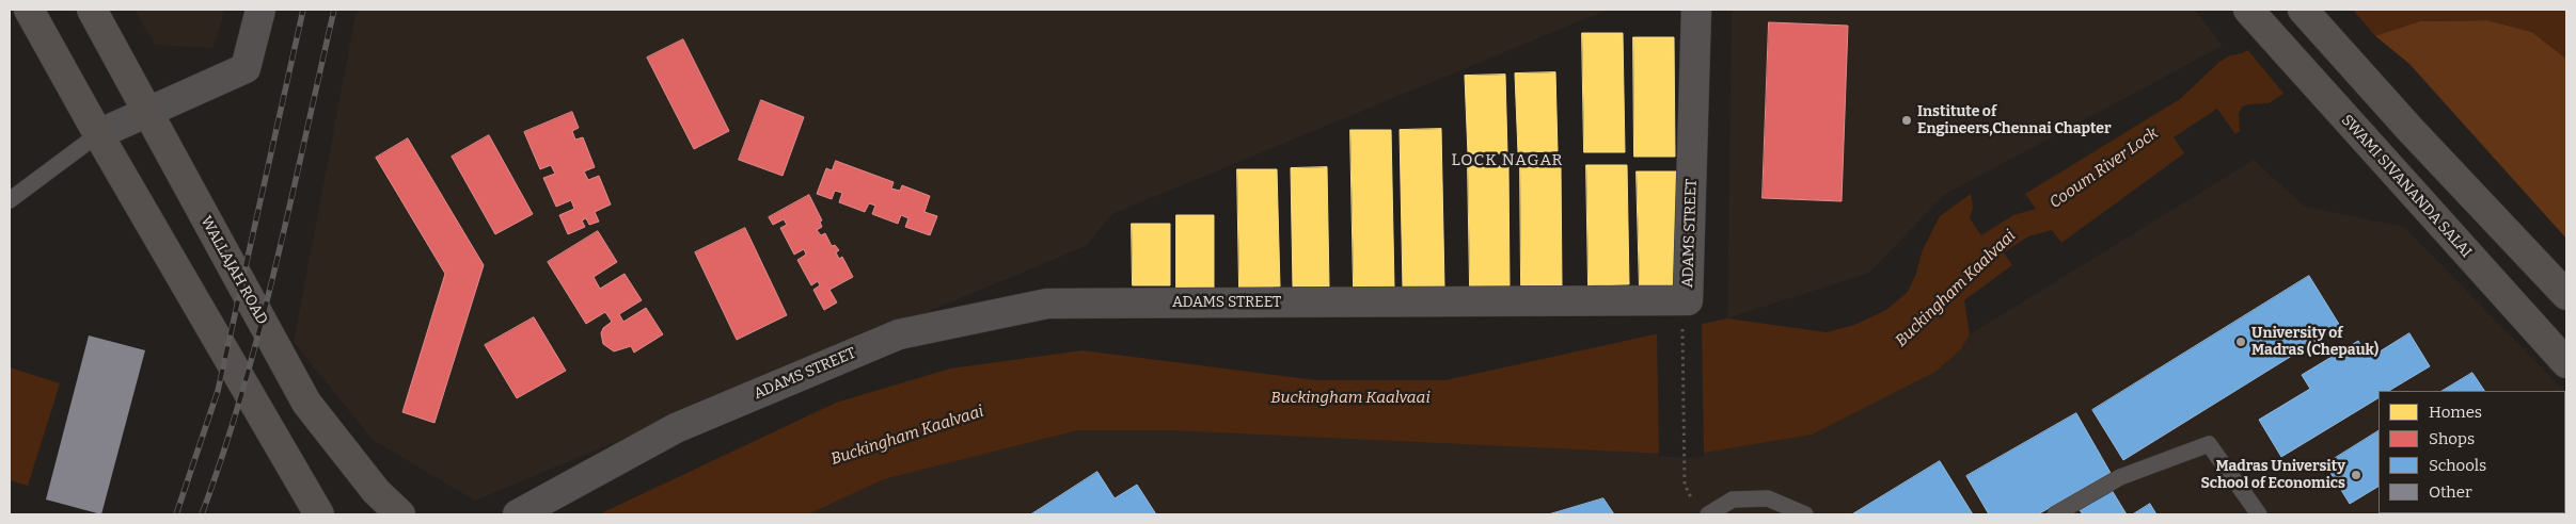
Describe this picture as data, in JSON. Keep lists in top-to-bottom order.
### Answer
{
  "streets": {
    "main road": ["SWAMI SIVANANDA SALAI", "WALLAJAH ROAD"],
    "street": ["ADAMS STREET"]
  },
  "districts": ["LOCK NAGAR"],
  "water": ["Cooum River Lock", "Buckingham Kaalvaai"],
  "places": ["Institute of Engineers,Chennai Chapter", "University of Madras (Chepauk)", "Madras University School of Economics"],
  "legend": [
    "Homes",
    "Shops",
    "Schools",
    "Other"
  ]
}
